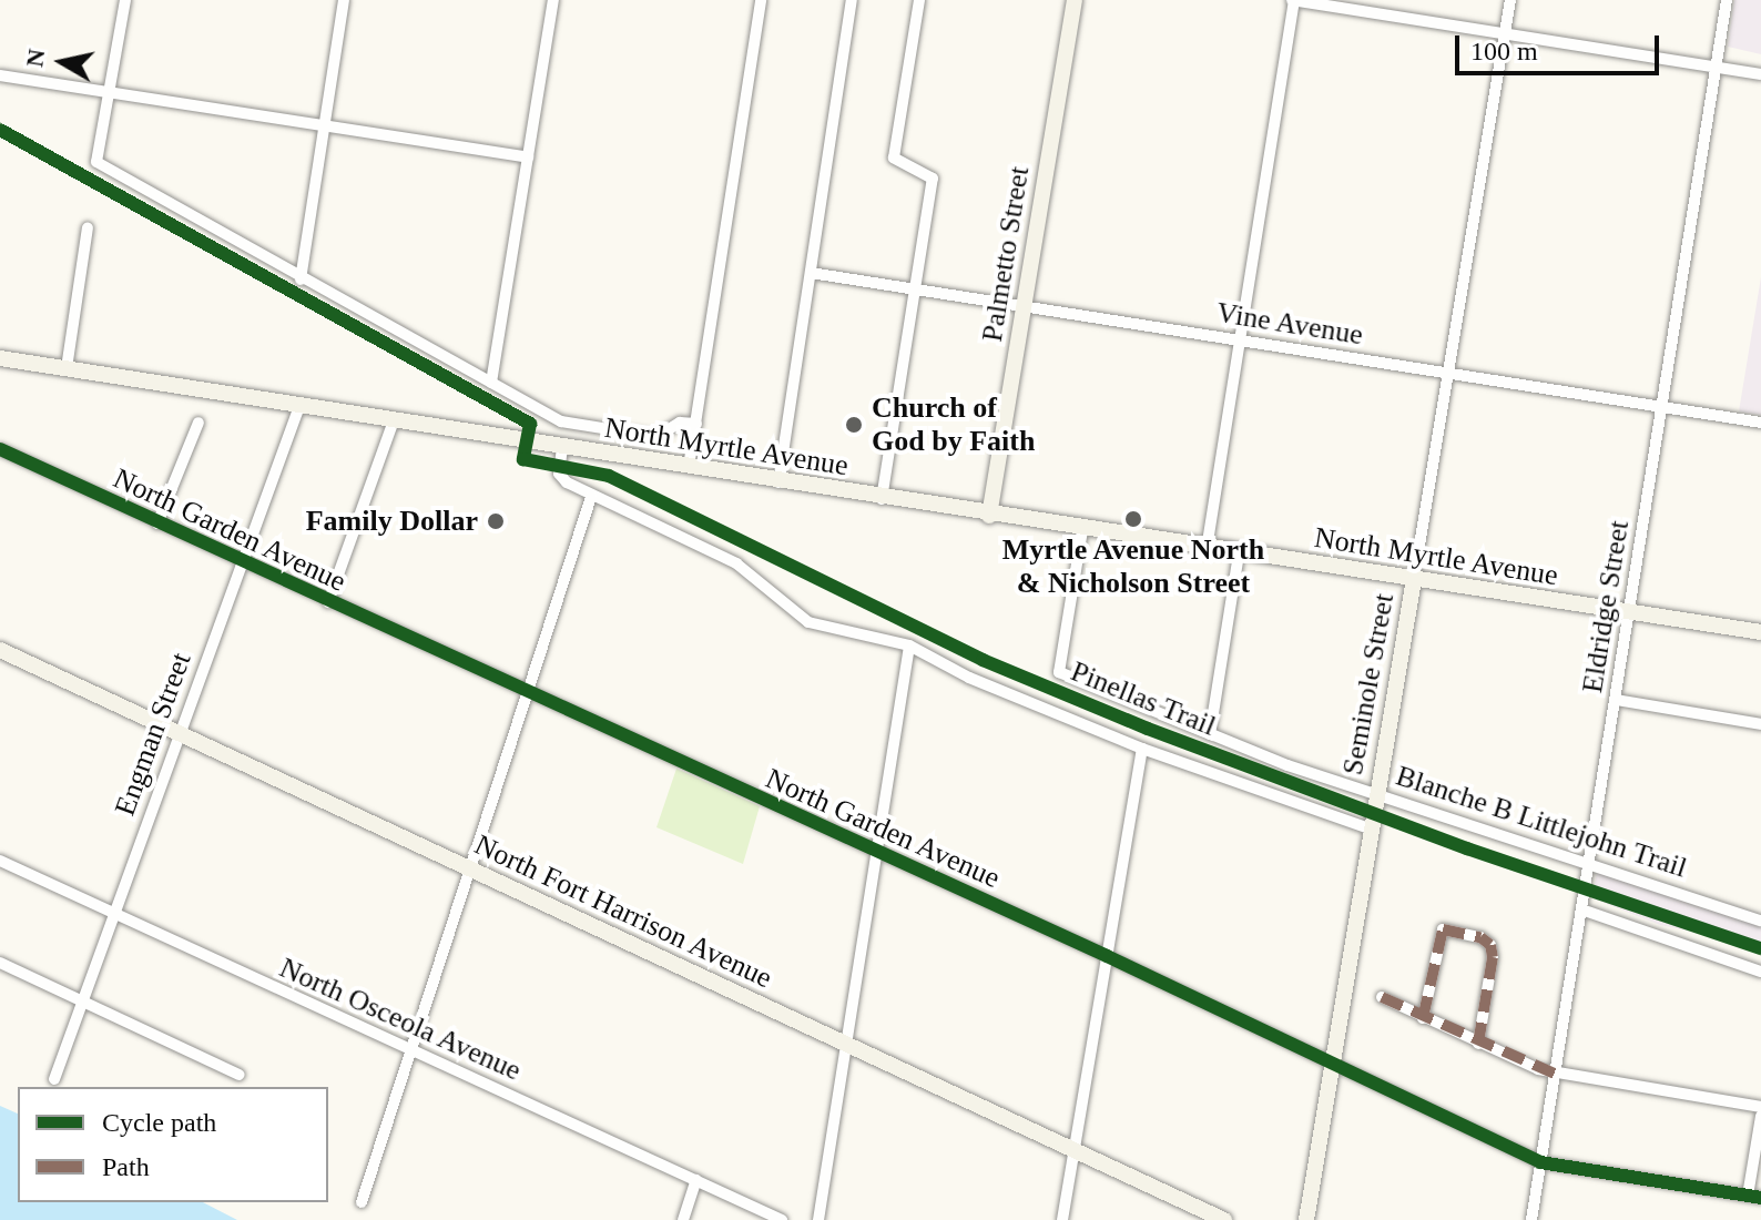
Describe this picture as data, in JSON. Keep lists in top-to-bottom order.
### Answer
{
  "streets": {
    "street": [
      "Palmetto Street",
      "Vine Avenue",
      "North Myrtle Avenue",
      "North Garden Avenue",
      "Eldridge Street",
      "Seminole Street",
      "Engman Street",
      "Blanche B Littlejohn Trail",
      "North Fort Harrison Avenue",
      "North Osceola Avenue"
    ],
    "cycle path": ["Pinellas Trail"]
  },
  "crossings": [
    ["Palmetto Street", "Vine Avenue"],
    ["Palmetto Street", "North Myrtle Avenue"],
    ["Vine Avenue", "Eldridge Street"],
    ["Vine Avenue", "Seminole Street"],
    ["North Myrtle Avenue", "Eldridge Street"],
    ["North Myrtle Avenue", "Seminole Street"],
    ["North Myrtle Avenue", "Engman Street"],
    ["North Myrtle Avenue", "Blanche B Littlejohn Trail"],
    ["North Garden Avenue", "Eldridge Street"],
    ["North Garden Avenue", "Seminole Street"],
    ["North Garden Avenue", "Engman Street"],
    ["Eldridge Street", "Blanche B Littlejohn Trail"],
    ["Seminole Street", "Blanche B Littlejohn Trail"],
    ["Engman Street", "North Fort Harrison Avenue"],
    ["Engman Street", "North Osceola Avenue"]
  ],
  "places": ["Church of God by Faith", "Myrtle Avenue North & Nicholson Street", "Family Dollar"],
  "legend": ["Cycle path", "Path"],
  "scale_bar": "100 m",
  "north": "left"
}
